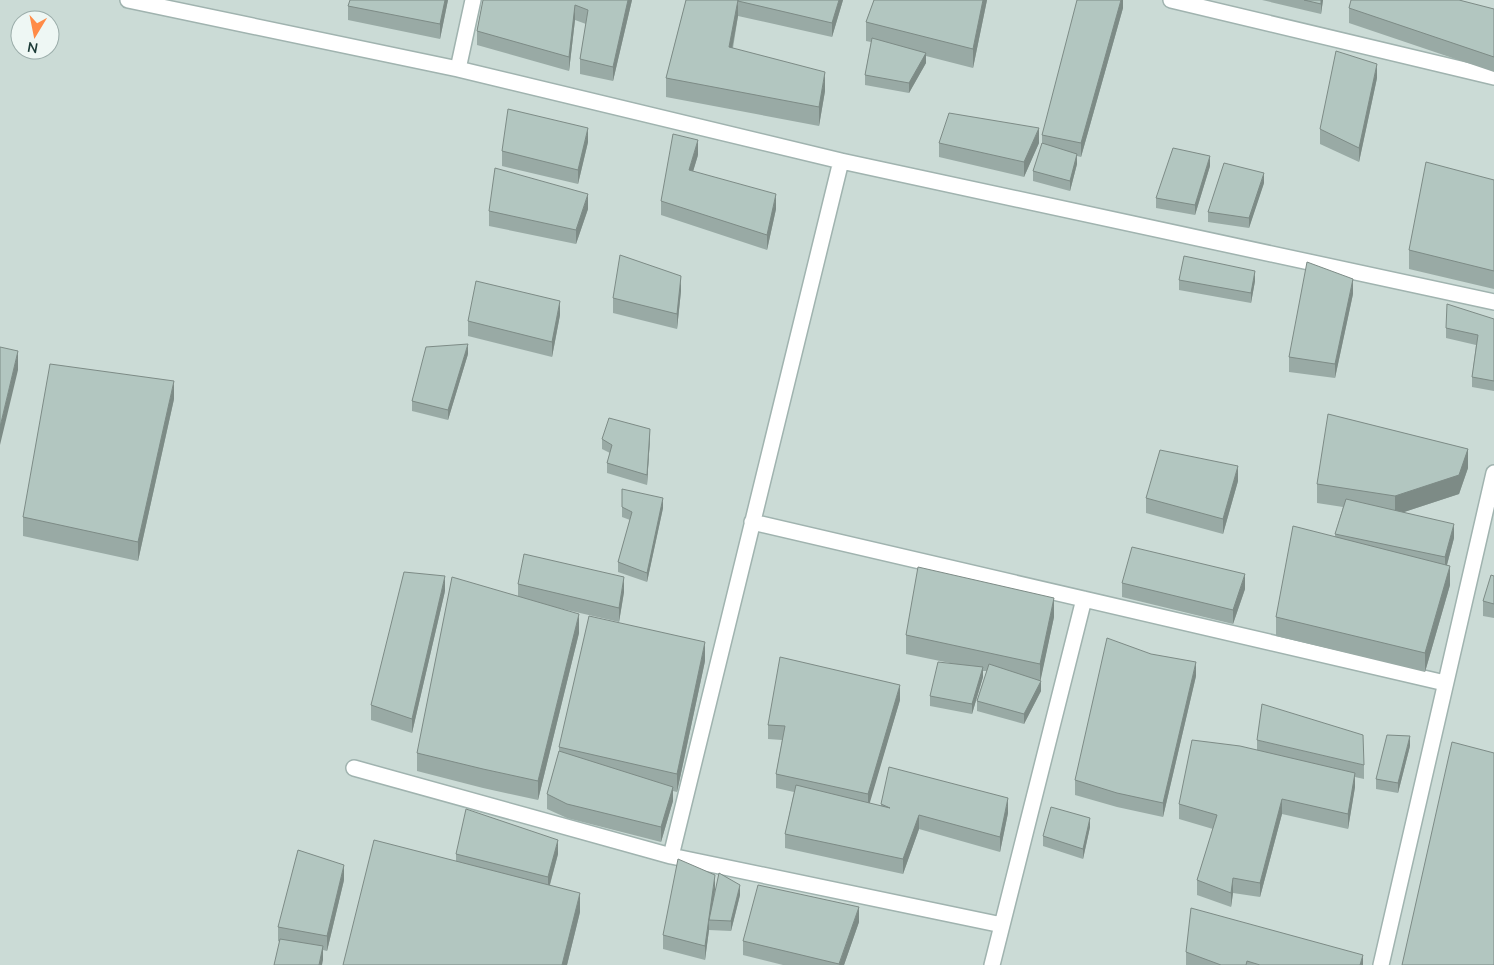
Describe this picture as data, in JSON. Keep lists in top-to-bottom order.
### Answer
{
  "north": "bottom"
}
